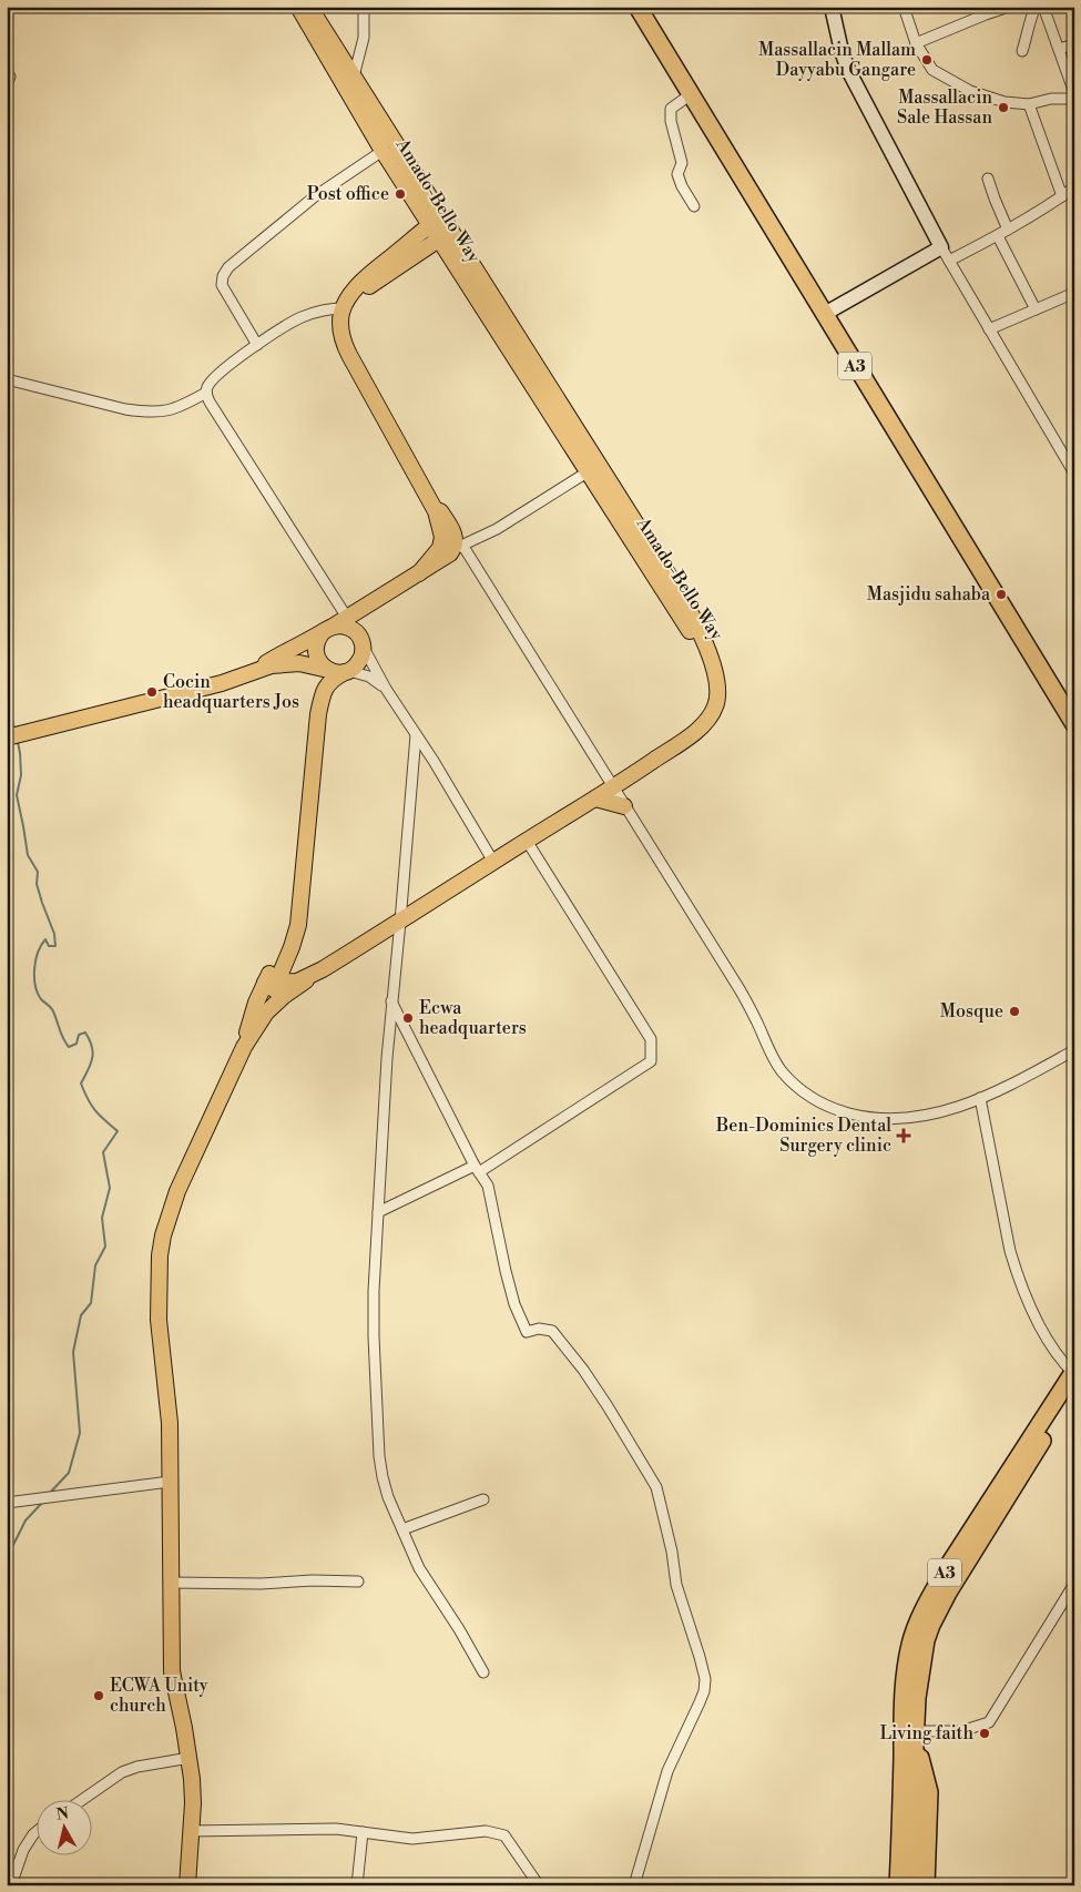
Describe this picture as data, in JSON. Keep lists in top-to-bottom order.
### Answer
{
  "streets": {
    "highway": ["A3"],
    "main road": ["Amado-Bello Way"]
  },
  "places": {
    "other": [
      "Massallacin Mallam Dayyabu Gangare",
      "Massallacin Sale Hassan",
      "Post office",
      "Masjidu sahaba",
      "Cocin headquarters Jos",
      "Mosque",
      "Ecwa headquarters",
      "ECWA Unity church",
      "Living faith"
    ],
    "health": ["Ben-Dominics Dental Surgery clinic"]
  },
  "north": "top"
}
